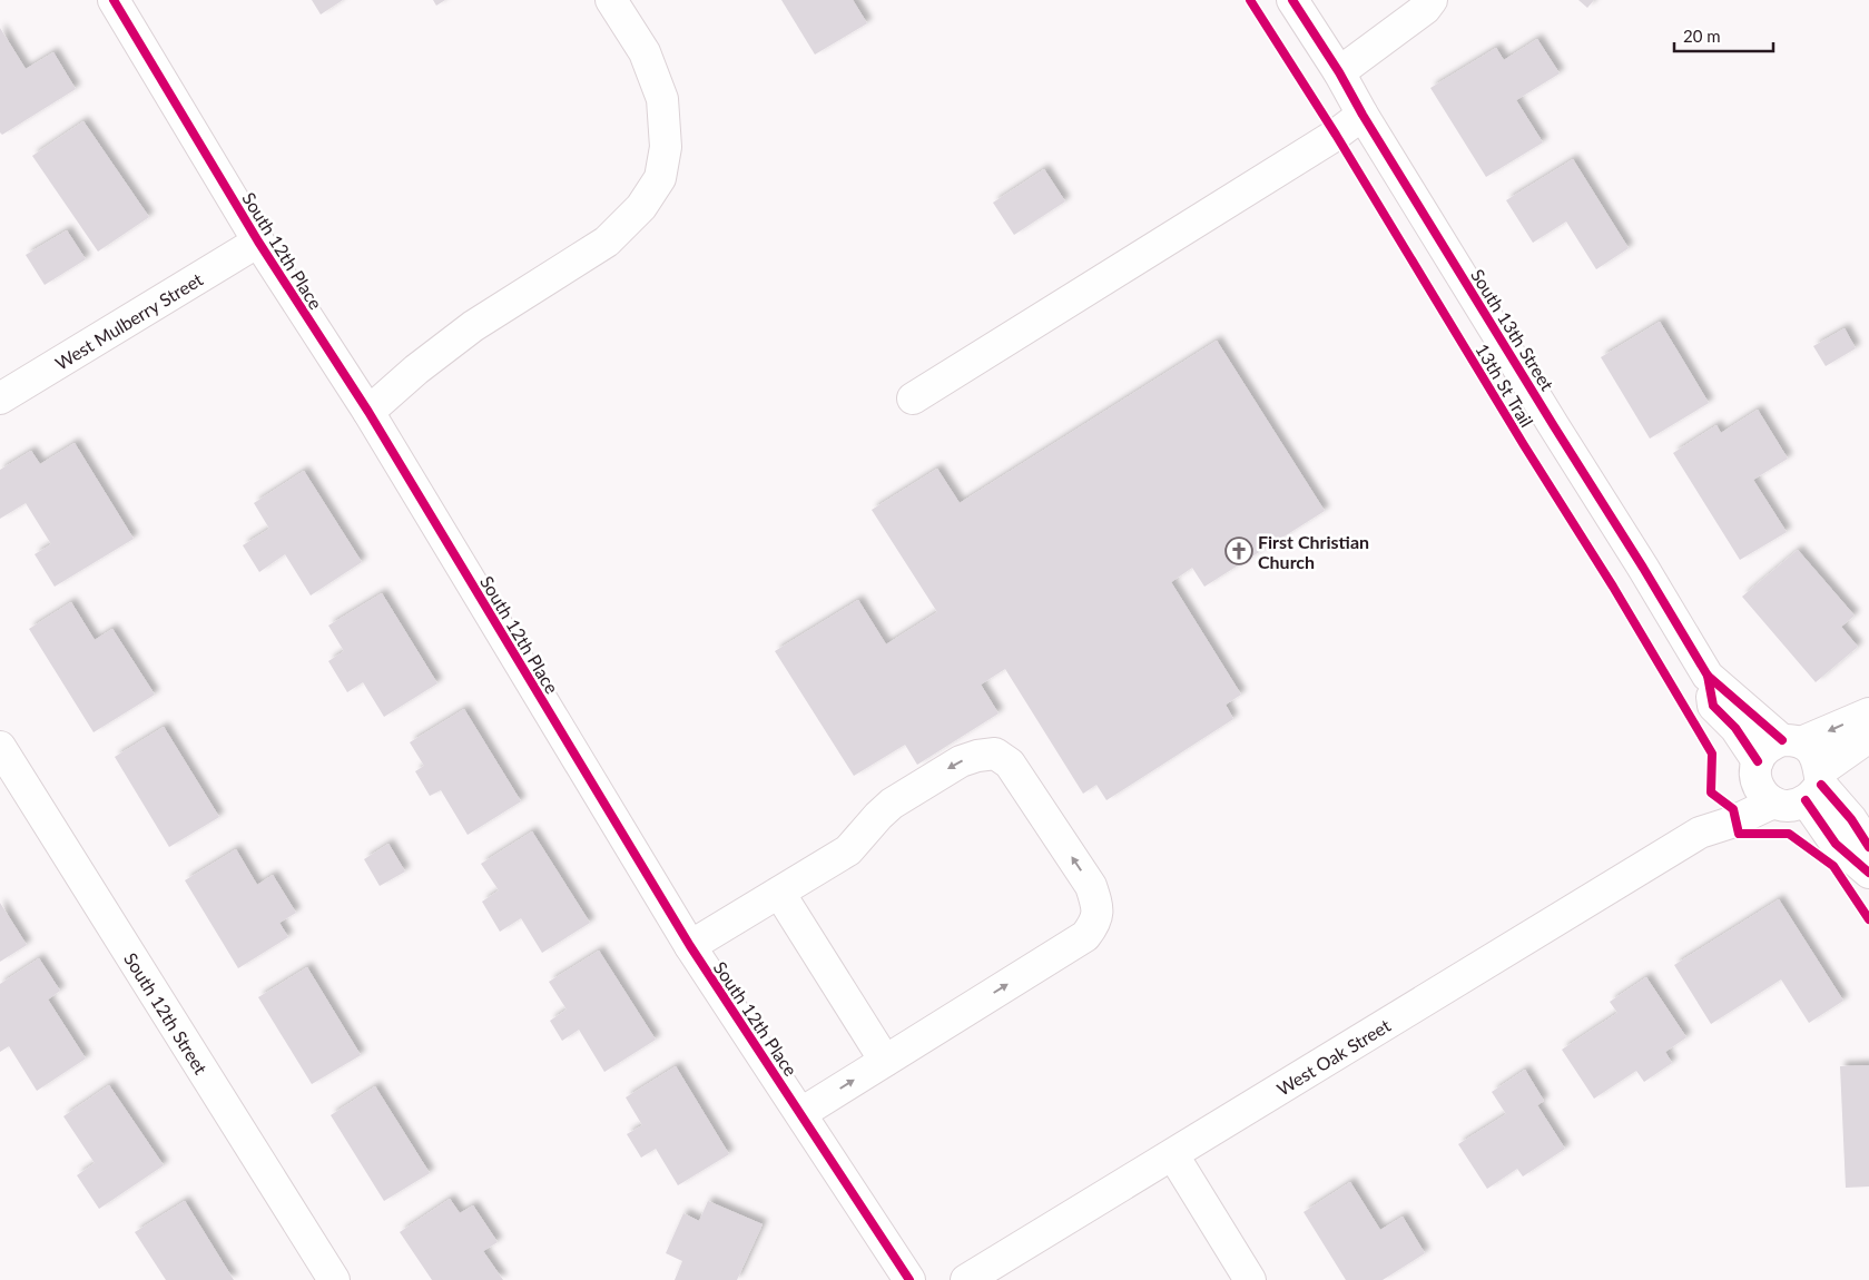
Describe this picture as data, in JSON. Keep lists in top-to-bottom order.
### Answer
{
  "streets": {
    "street": [
      "South 12th Place",
      "West Mulberry Street",
      "South 13th Street",
      "South 12th Street",
      "West Oak Street"
    ],
    "cycle path": ["13th St Trail"]
  },
  "crossings": [
    ["South 12th Place", "West Mulberry Street"],
    ["South 13th Street", "West Oak Street"]
  ],
  "places": {
    "church": ["First Christian Church"]
  },
  "scale_bar": "20 m"
}
